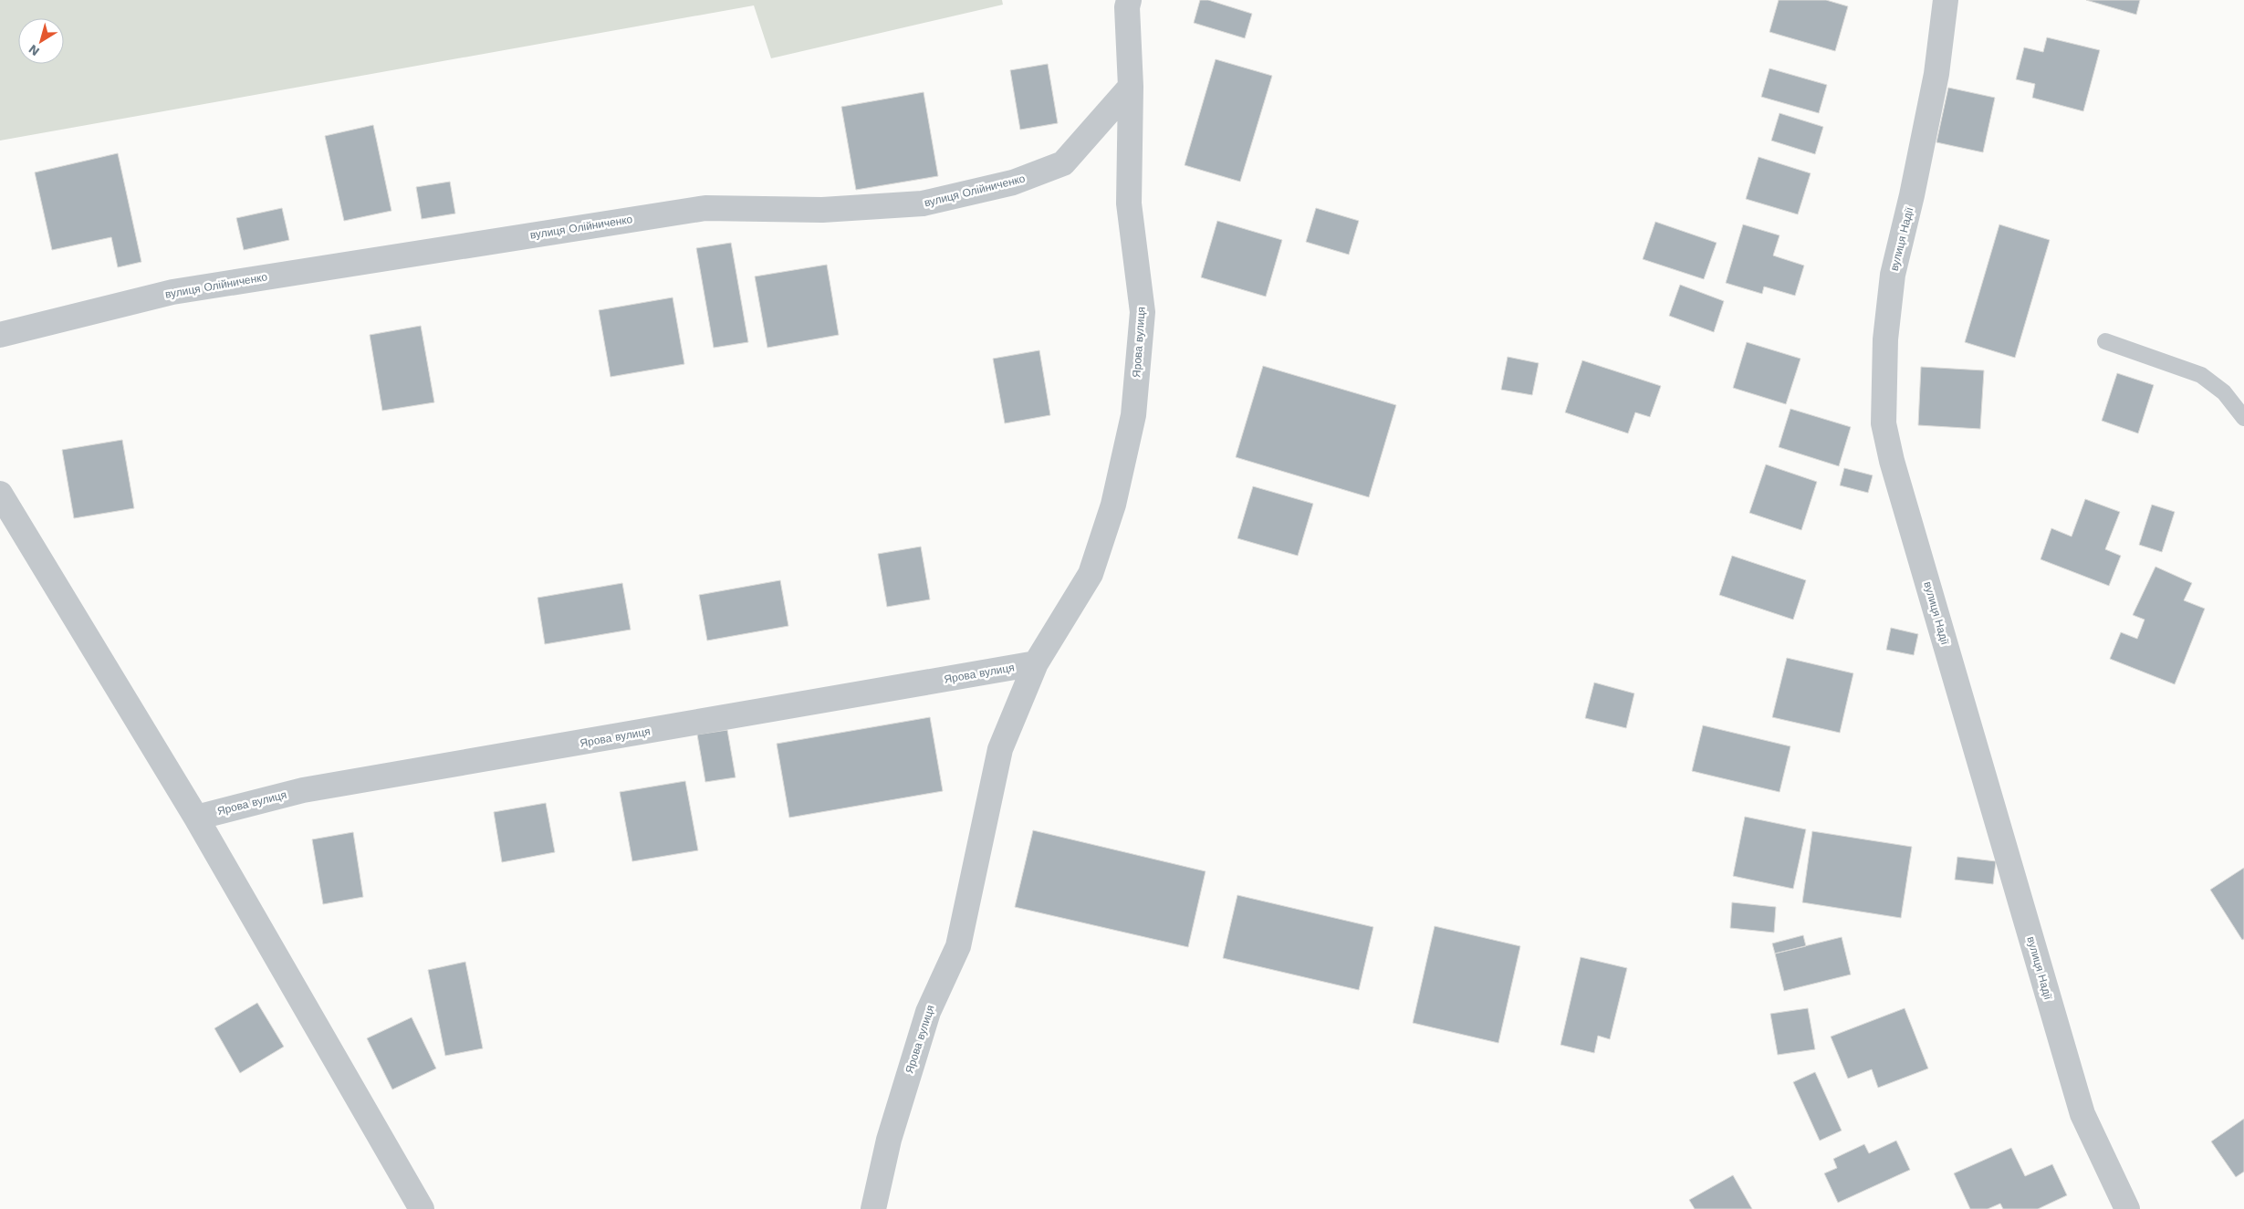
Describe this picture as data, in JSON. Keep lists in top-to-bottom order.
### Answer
{
  "streets": {
    "street": ["вулиця Олійниченко", "вулиця Надії", "Ярова вулиця"]
  },
  "crossings": [
    ["вулиця Олійниченко", "Ярова вулиця"]
  ],
  "north": "bottom left"
}
